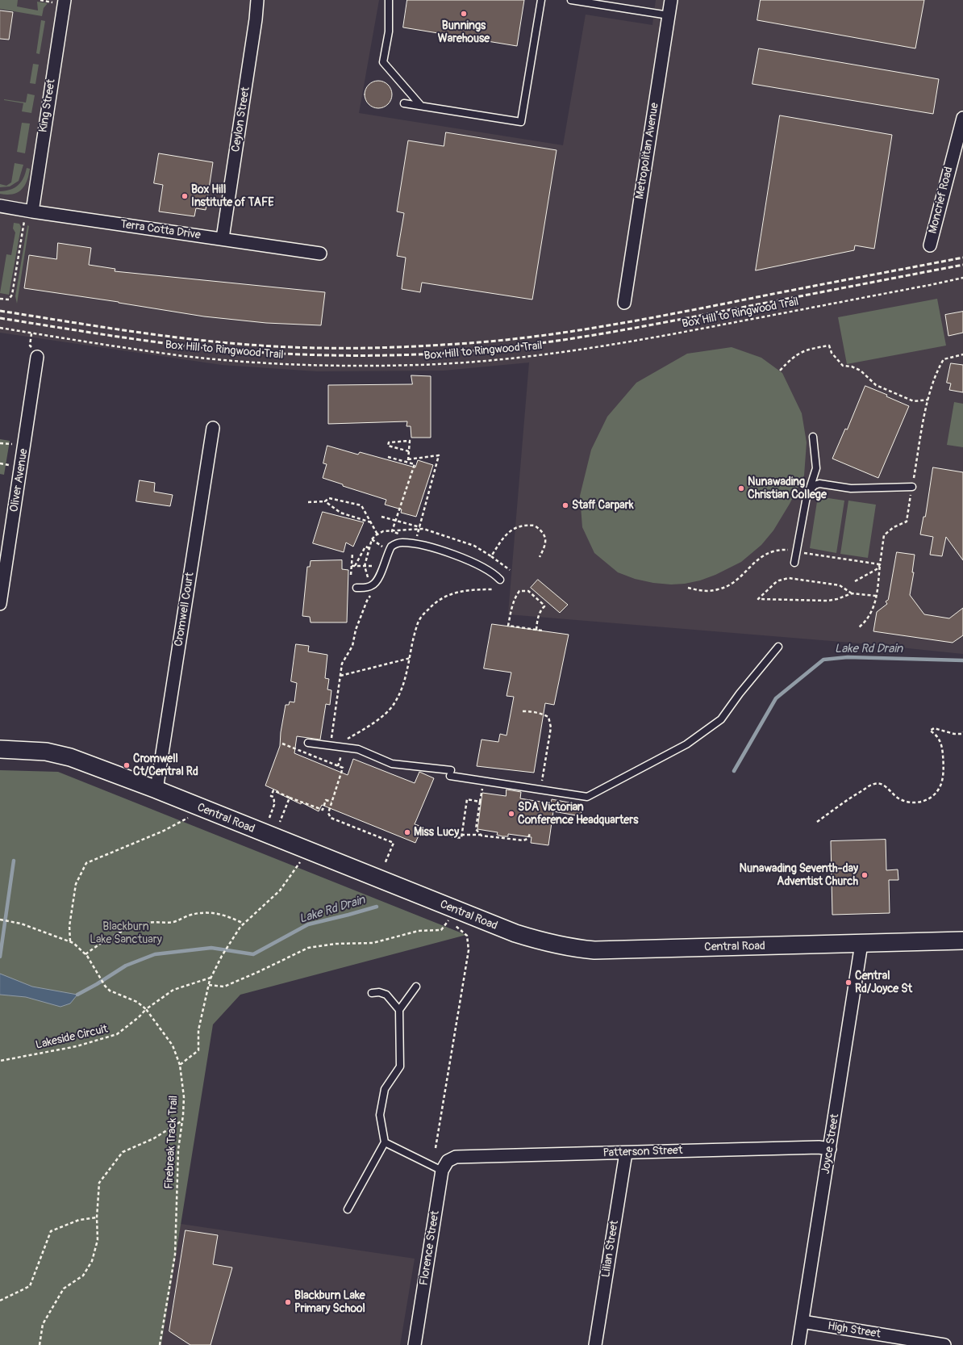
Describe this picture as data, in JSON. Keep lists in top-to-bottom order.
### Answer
{
  "streets": {
    "street": [
      "King Street",
      "Ceylon Street",
      "Metropolitan Avenue",
      "Moncrief Road",
      "Terra Cotta Drive",
      "Oliver Avenue",
      "Cromwell Court",
      "Central Road",
      "Joyce Street",
      "Patterson Street",
      "Florence Street",
      "Lilian Street",
      "High Street"
    ],
    "path": ["Box Hill to Ringwood Trail", "Lakeside Circuit", "Firebreak Track Trail"]
  },
  "crossings": [
    ["King Street", "Terra Cotta Drive"],
    ["Ceylon Street", "Terra Cotta Drive"],
    ["Cromwell Court", "Central Road"],
    ["Central Road", "Joyce Street"],
    ["Lakeside Circuit", "Firebreak Track Trail"],
    ["Joyce Street", "Patterson Street"],
    ["Joyce Street", "High Street"],
    ["Patterson Street", "Florence Street"],
    ["Patterson Street", "Lilian Street"]
  ],
  "water": ["Lake Rd Drain"],
  "parks": ["Blackburn Lake Sanctuary"],
  "places": [
    "Bunnings Warehouse",
    "Box Hill Institute of TAFE",
    "Nunawading Christian College",
    "Staff Carpark",
    "Cromwell Ct/Central Rd",
    "SDA Victorian Conference Headquarters",
    "Miss Lucy",
    "Nunawading Seventh-day Adventist Church",
    "Central Rd/Joyce St",
    "Blackburn Lake Primary School"
  ]
}
